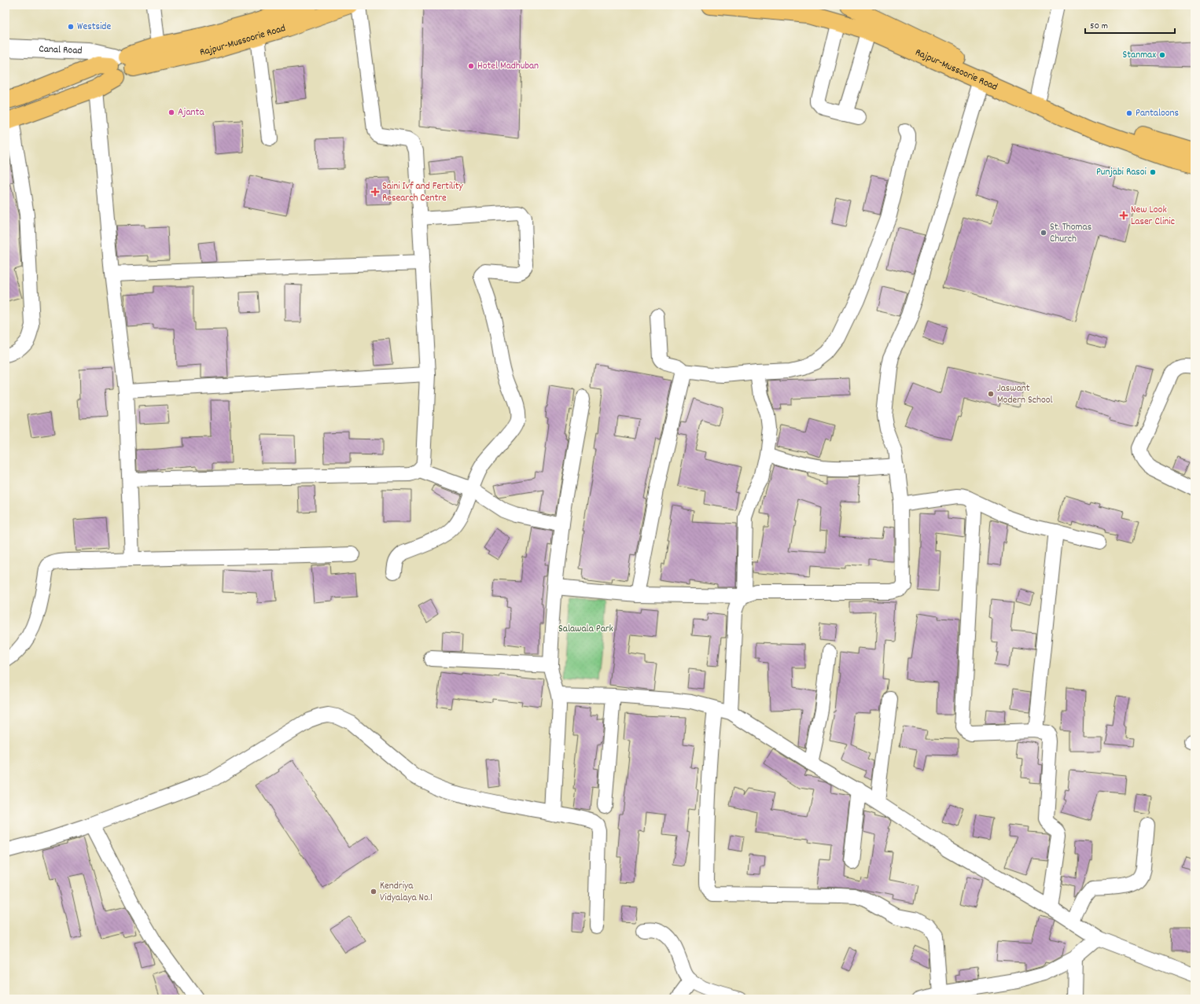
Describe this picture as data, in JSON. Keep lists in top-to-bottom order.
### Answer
{
  "streets": {
    "main road": ["Rajpur-Mussoorie Road"],
    "street": ["Canal Road"]
  },
  "crossings": [
    ["Rajpur-Mussoorie Road", "Canal Road"]
  ],
  "parks": ["Salawala Park"],
  "places": {
    "other": [
      "Westside",
      "Stanmax",
      "Hotel Madhuban",
      "Ajanta",
      "Pantaloons",
      "Punjabi Rasoi",
      "St. Thomas Church",
      "Jaswant Modern School",
      "Kendriya Vidyalaya No.1"
    ],
    "health": ["Saini Ivf and Fertility Research Centre", "New Look Laser Clinic"]
  },
  "scale_bar": "50 m"
}
